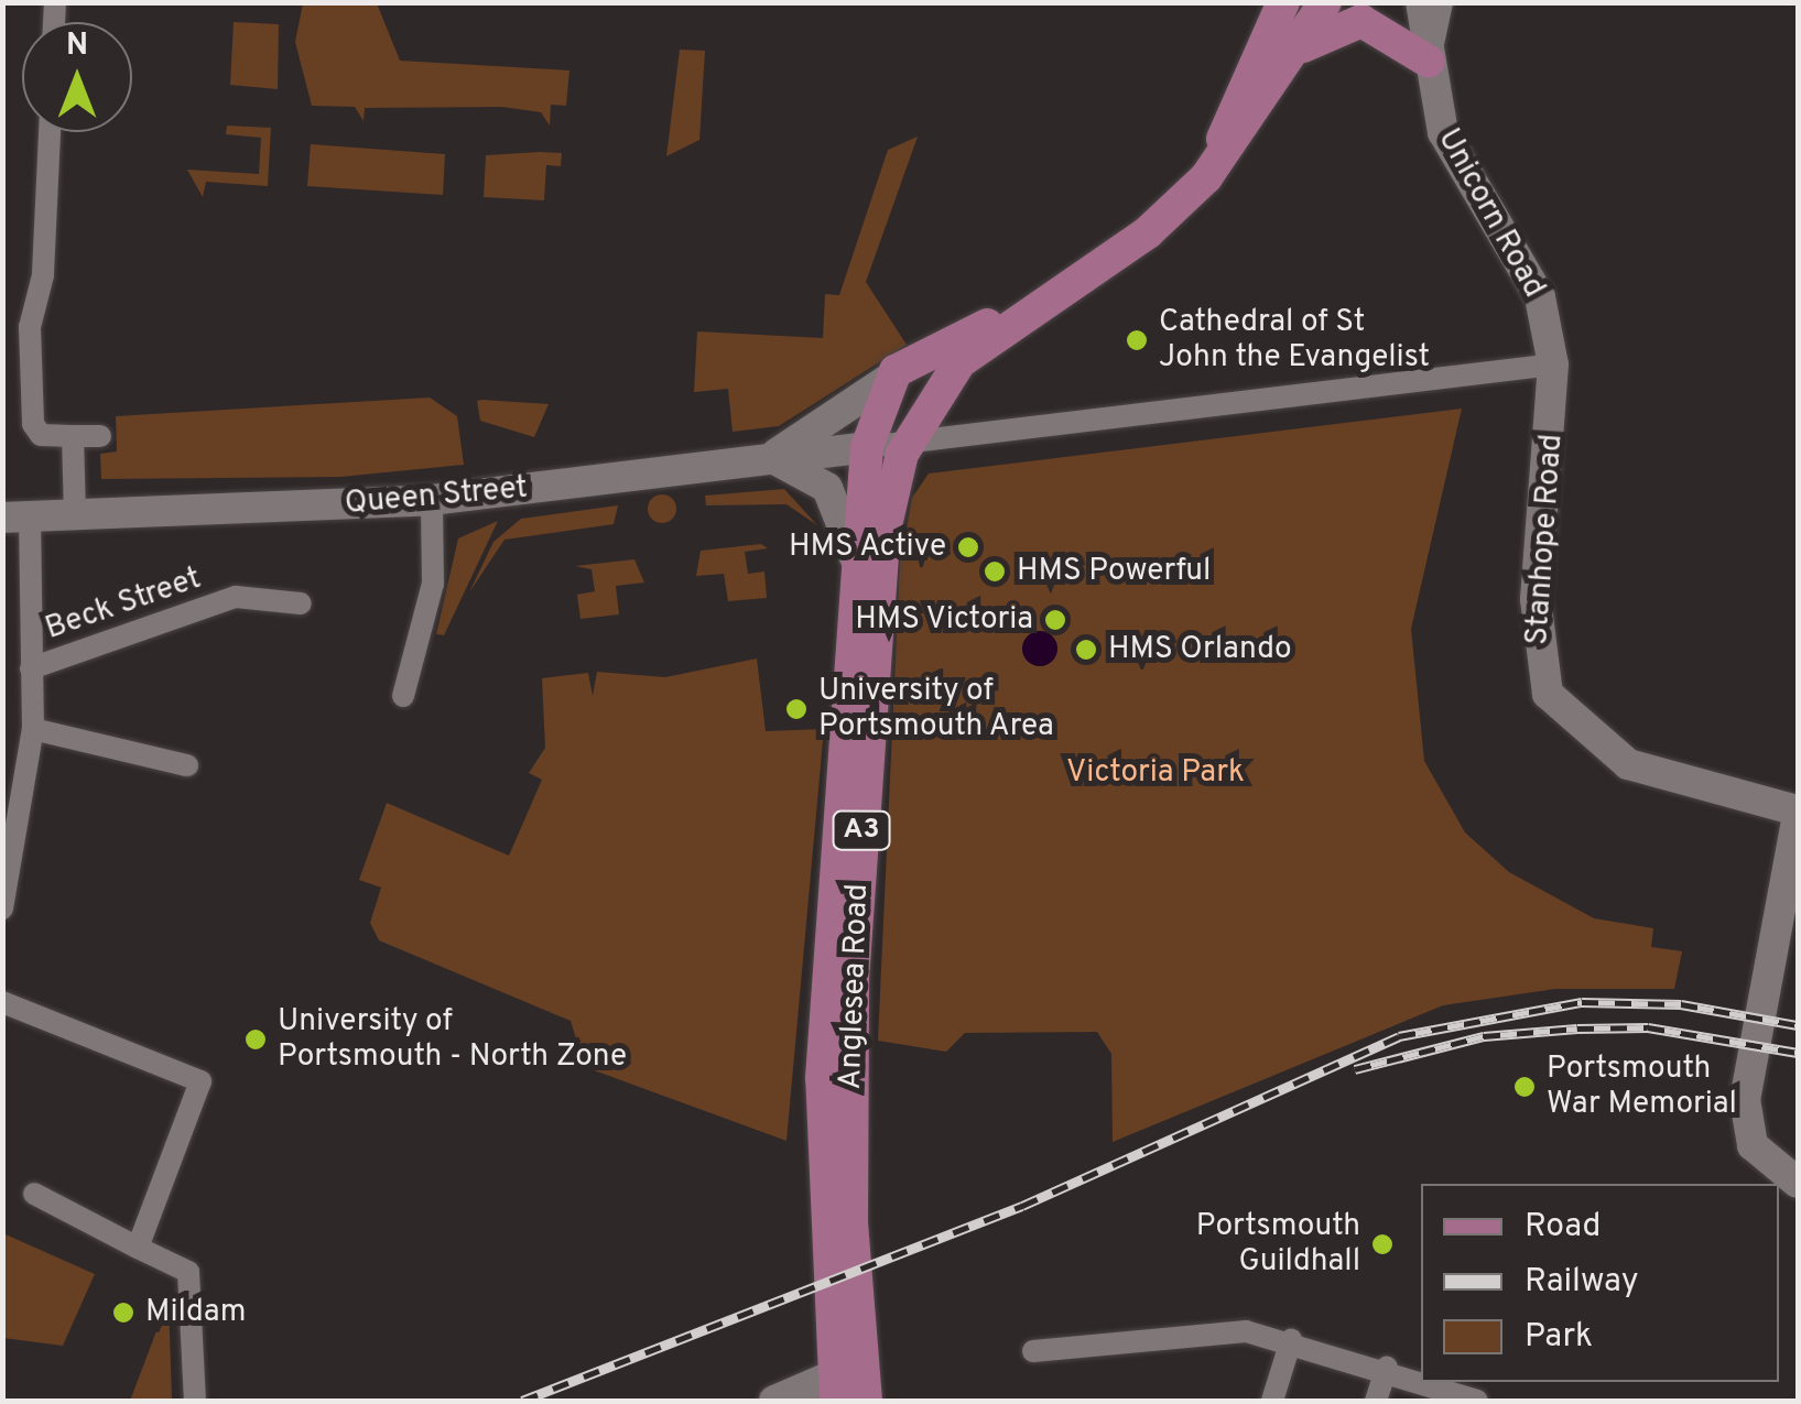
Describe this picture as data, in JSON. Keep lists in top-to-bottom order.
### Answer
{
  "streets": {
    "main road": ["A3", "Anglesea Road"],
    "street": [
      "Unicorn Road",
      "Queen Street",
      "Stanhope Road",
      "Beck Street"
    ]
  },
  "crossings": [
    ["Unicorn Road", "Stanhope Road"],
    ["Queen Street", "A3"],
    ["Queen Street", "Anglesea Road"],
    ["A3", "Anglesea Road"]
  ],
  "parks": ["Victoria Park"],
  "places": [
    "Cathedral of St John the Evangelist",
    "HMS Active",
    "HMS Powerful",
    "HMS Victoria",
    "HMS Orlando",
    "University of Portsmouth Area",
    "University of Portsmouth - North Zone",
    "Portsmouth War Memorial",
    "Portsmouth Guildhall",
    "Mildam"
  ],
  "legend": ["Road", "Railway", "Park"],
  "north": "top"
}
